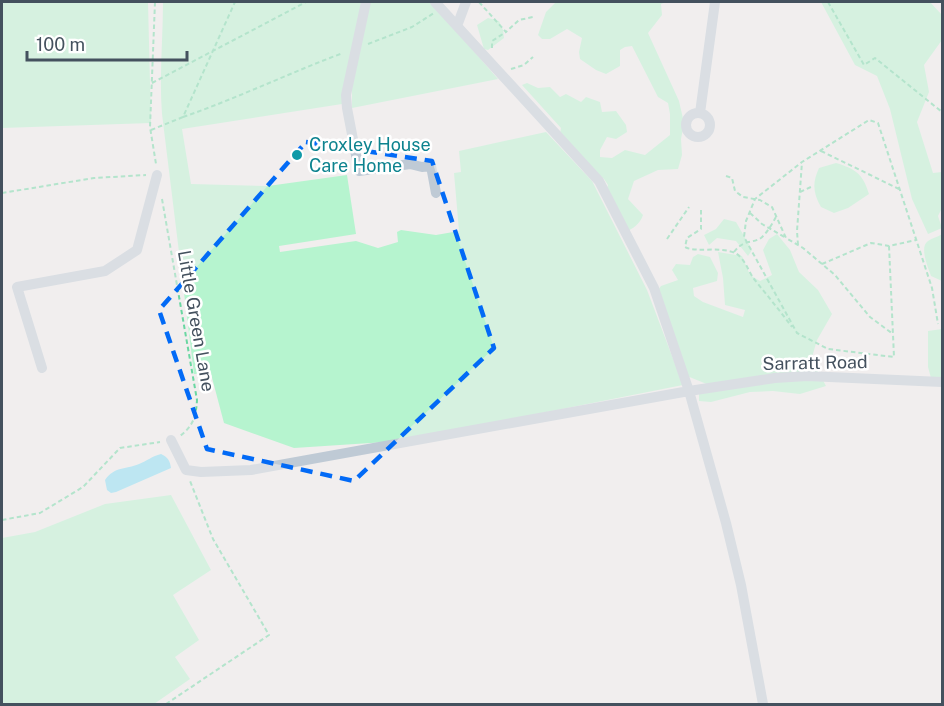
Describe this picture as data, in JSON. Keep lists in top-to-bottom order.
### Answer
{
  "streets": {
    "street": ["Sarratt Road"],
    "path": ["Little Green Lane"]
  },
  "places": ["Croxley House Care Home"],
  "scale_bar": "100 m"
}
